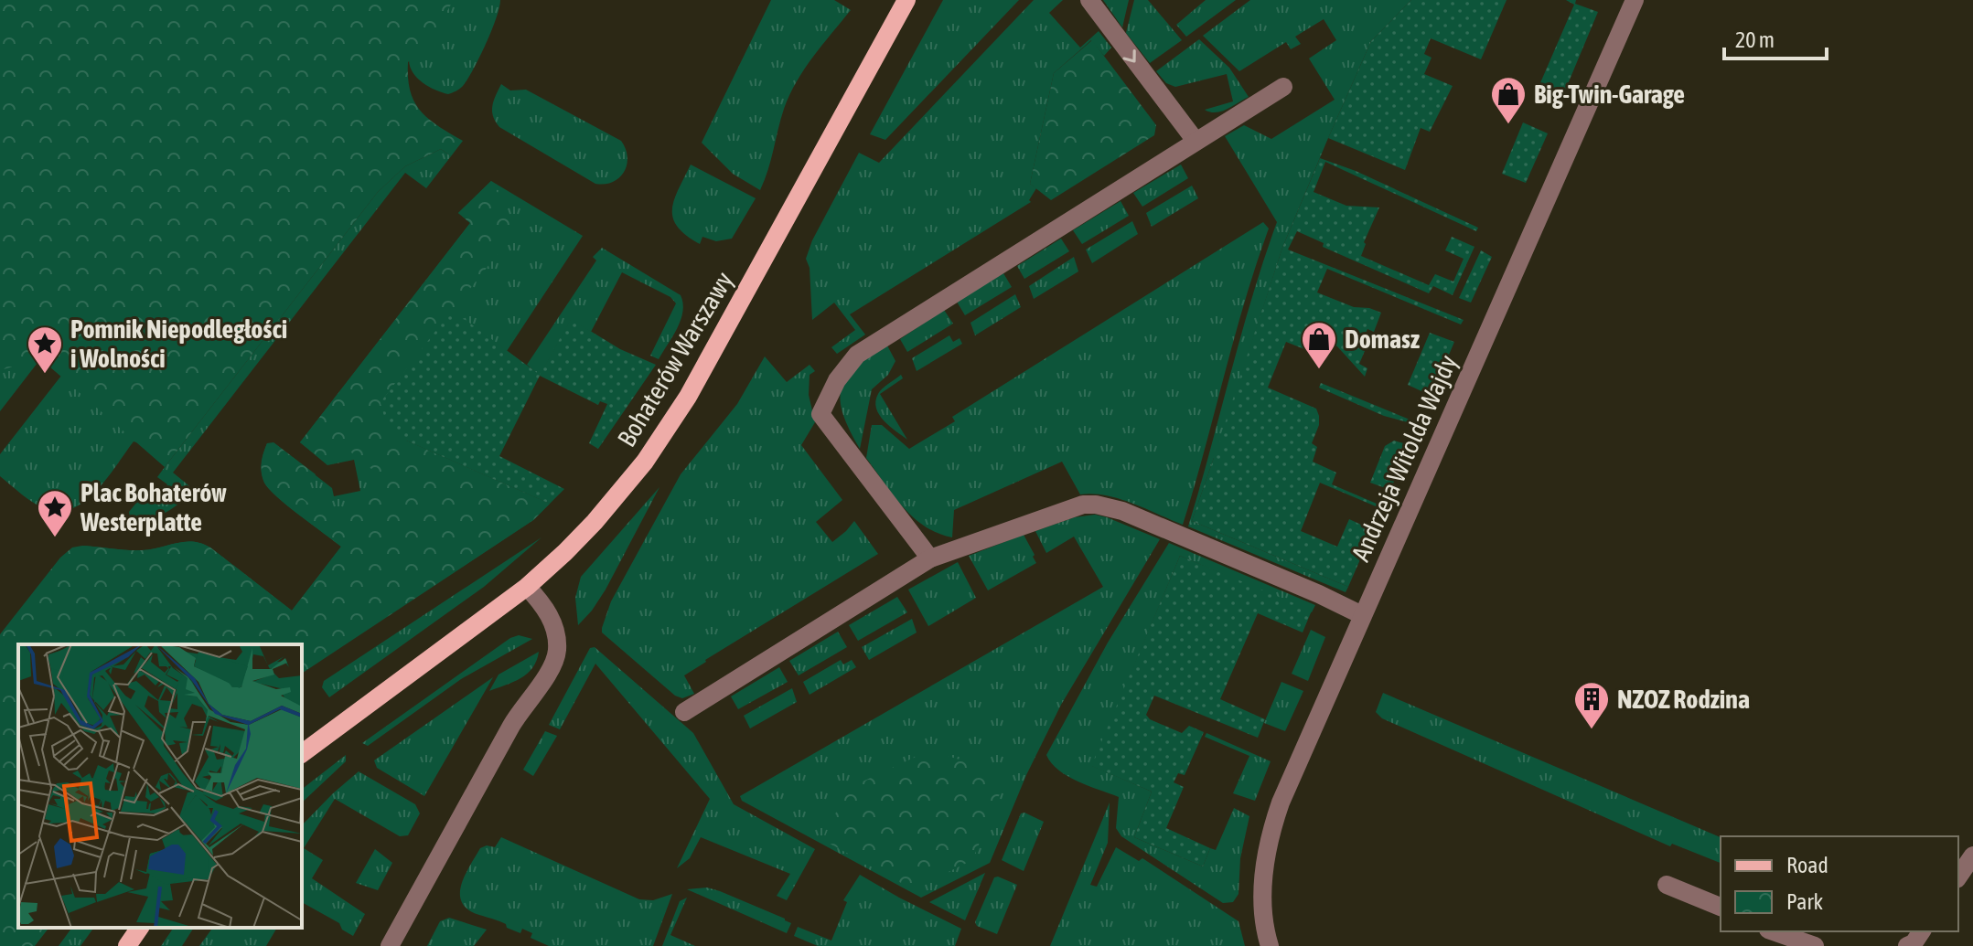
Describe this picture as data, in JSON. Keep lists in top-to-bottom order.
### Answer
{
  "streets": {
    "main road": ["Bohaterów Warszawy"],
    "street": ["Andrzeja Witolda Wajdy"]
  },
  "places": {
    "shop": ["Big-Twin-Garage", "Domasz"],
    "place": ["Pomnik Niepodległości i Wolności", "Plac Bohaterów Westerplatte"],
    "building": ["NZOZ Rodzina"]
  },
  "legend": ["Road", "Park"],
  "scale_bar": "20 m"
}
